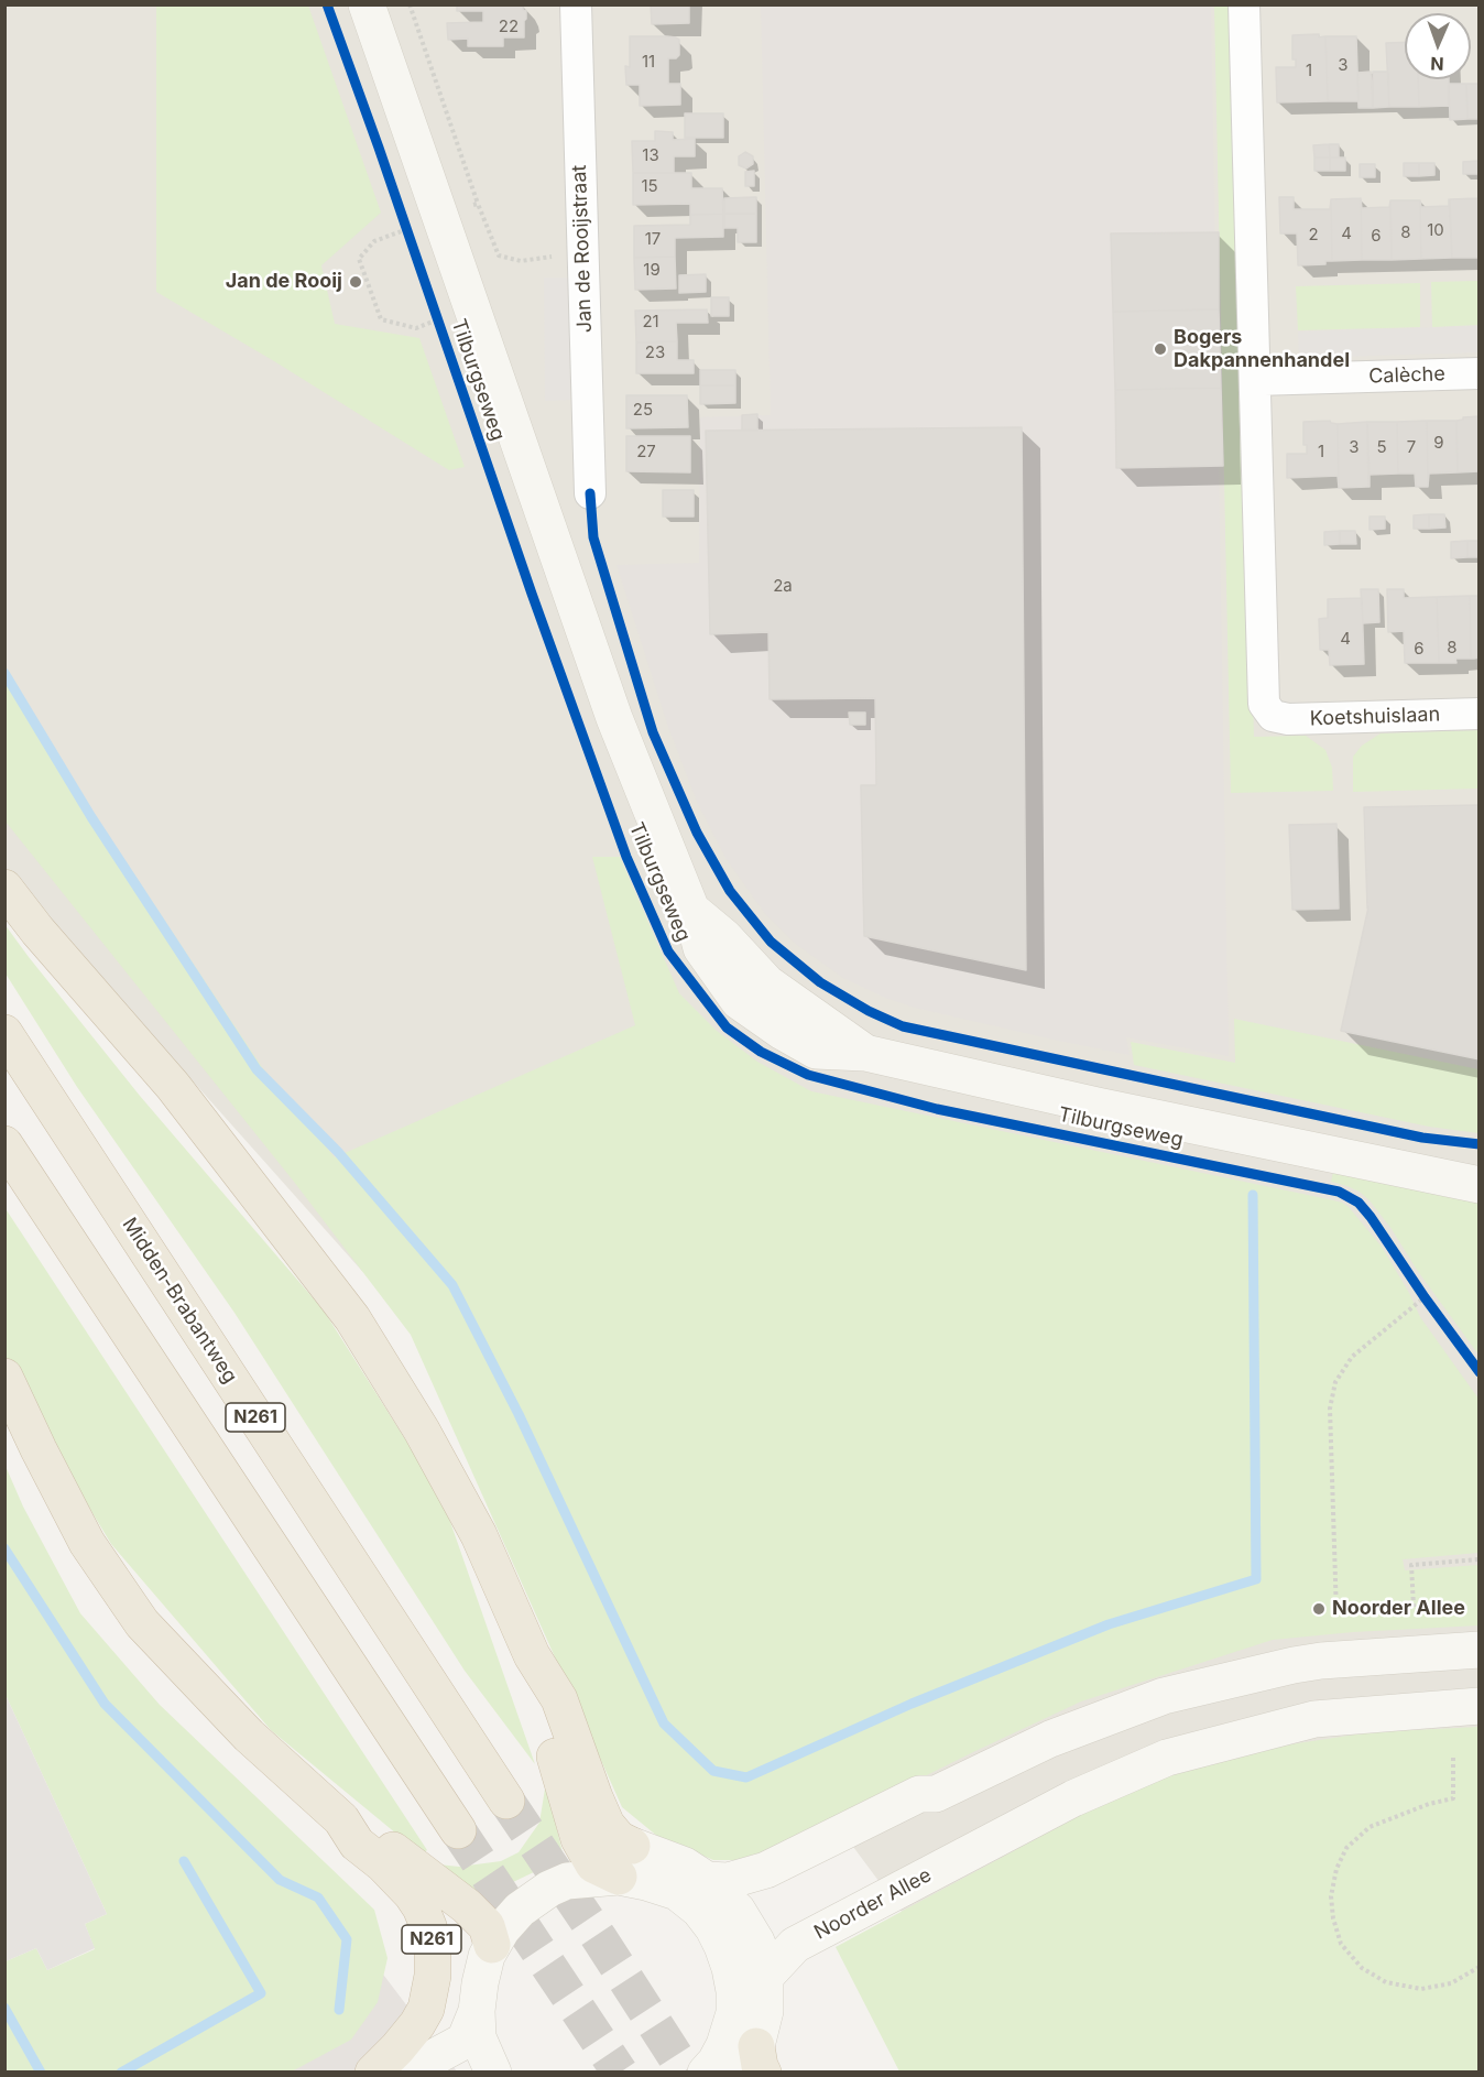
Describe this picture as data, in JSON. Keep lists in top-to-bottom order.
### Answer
{
  "streets": {
    "highway": ["Midden-Brabantweg", "N261"],
    "street": [
      "Jan de Rooijstraat",
      "Calèche",
      "Tilburgseweg",
      "Koetshuislaan",
      "Noorder Allee"
    ]
  },
  "crossings": [
    ["Calèche", "Koetshuislaan"]
  ],
  "places": ["Jan de Rooij", "Bogers Dakpannenhandel", "Noorder Allee"],
  "house_numbers": [
    "22",
    "11",
    "3",
    "1",
    "13",
    "15",
    "10",
    "8",
    "4",
    "2",
    "6",
    "17",
    "19",
    "21",
    "23",
    "25",
    "9",
    "3",
    "5",
    "7",
    "27",
    "1",
    "2a",
    "4",
    "8",
    "6"
  ],
  "north": "bottom"
}
